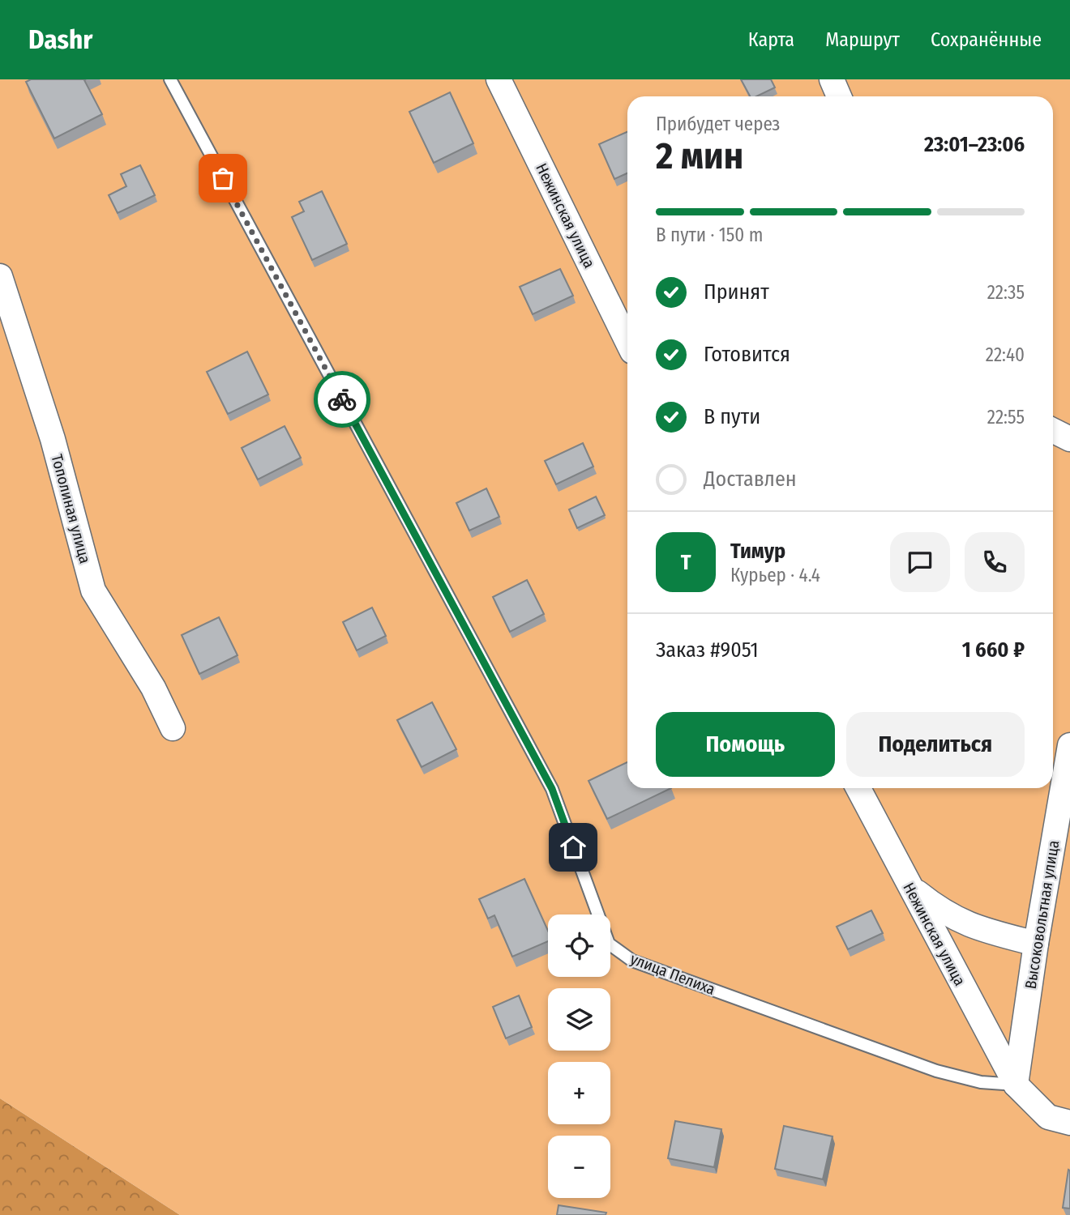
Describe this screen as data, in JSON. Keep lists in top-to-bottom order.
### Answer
{
  "streets": {
    "street": ["Нежинская улица", "Тополиная улица", "Высоковольтная улица"],
    "lane": ["улица Пелиха"]
  },
  "crossings": [
    ["Нежинская улица", "Высоковольтная улица"],
    ["Нежинская улица", "улица Пелиха"],
    ["Высоковольтная улица", "улица Пелиха"]
  ],
  "page": {
    "header": "Dashr",
    "nav": ["Карта", "Маршрут", "Сохранённые"],
    "heading": ["2 мин", "Прибудет через", "23:01–23:06"],
    "panel": [
      "Тимур",
      "Курьер · 4.4",
      "Заказ #9051",
      "1 660 ₽"
    ],
    "bar": "В пути · 150 m",
    "list": [
      ["Принят", "22:35"],
      ["Готовится", "22:40"],
      ["В пути", "22:55"],
      "Доставлен"
    ],
    "round": "Т",
    "buttons": ["Помощь", "Поделиться"],
    "map_buttons": ["+", "−"]
  }
}
